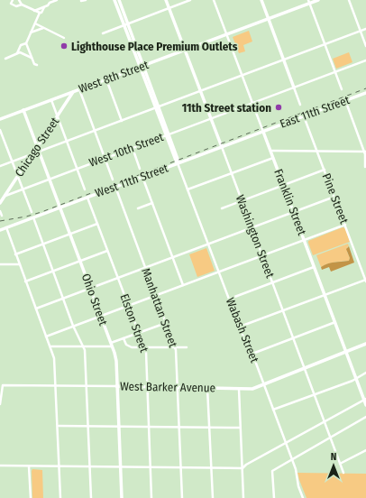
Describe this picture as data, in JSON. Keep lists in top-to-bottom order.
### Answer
{
  "streets": {
    "street": [
      "West 8th Street",
      "East 11th Street",
      "Chicago Street",
      "West 10th Street",
      "West 11th Street",
      "Pine Street",
      "Franklin Street",
      "Washington Street",
      "Ohio Street",
      "Manhattan Street",
      "Elston Street",
      "Wabash Street",
      "West Barker Avenue"
    ]
  },
  "crossings": [
    ["West 8th Street", "Chicago Street"],
    ["West 8th Street", "Franklin Street"],
    ["West 8th Street", "Washington Street"],
    ["West 8th Street", "Ohio Street"],
    ["West 8th Street", "Wabash Street"],
    ["East 11th Street", "West 11th Street"],
    ["East 11th Street", "Pine Street"],
    ["East 11th Street", "Franklin Street"],
    ["Chicago Street", "West 10th Street"],
    ["Chicago Street", "Ohio Street"],
    ["West 10th Street", "Franklin Street"],
    ["West 10th Street", "Washington Street"],
    ["West 10th Street", "Ohio Street"],
    ["West 10th Street", "Wabash Street"],
    ["West 11th Street", "Franklin Street"],
    ["West 11th Street", "Washington Street"],
    ["West 11th Street", "Ohio Street"],
    ["West 11th Street", "Manhattan Street"],
    ["West 11th Street", "Elston Street"],
    ["West 11th Street", "Wabash Street"],
    ["Franklin Street", "West Barker Avenue"],
    ["Washington Street", "West Barker Avenue"],
    ["Ohio Street", "West Barker Avenue"],
    ["Manhattan Street", "West Barker Avenue"],
    ["Elston Street", "West Barker Avenue"],
    ["Wabash Street", "West Barker Avenue"]
  ],
  "places": ["Lighthouse Place Premium Outlets", "11th Street station"],
  "north": "top"
}
